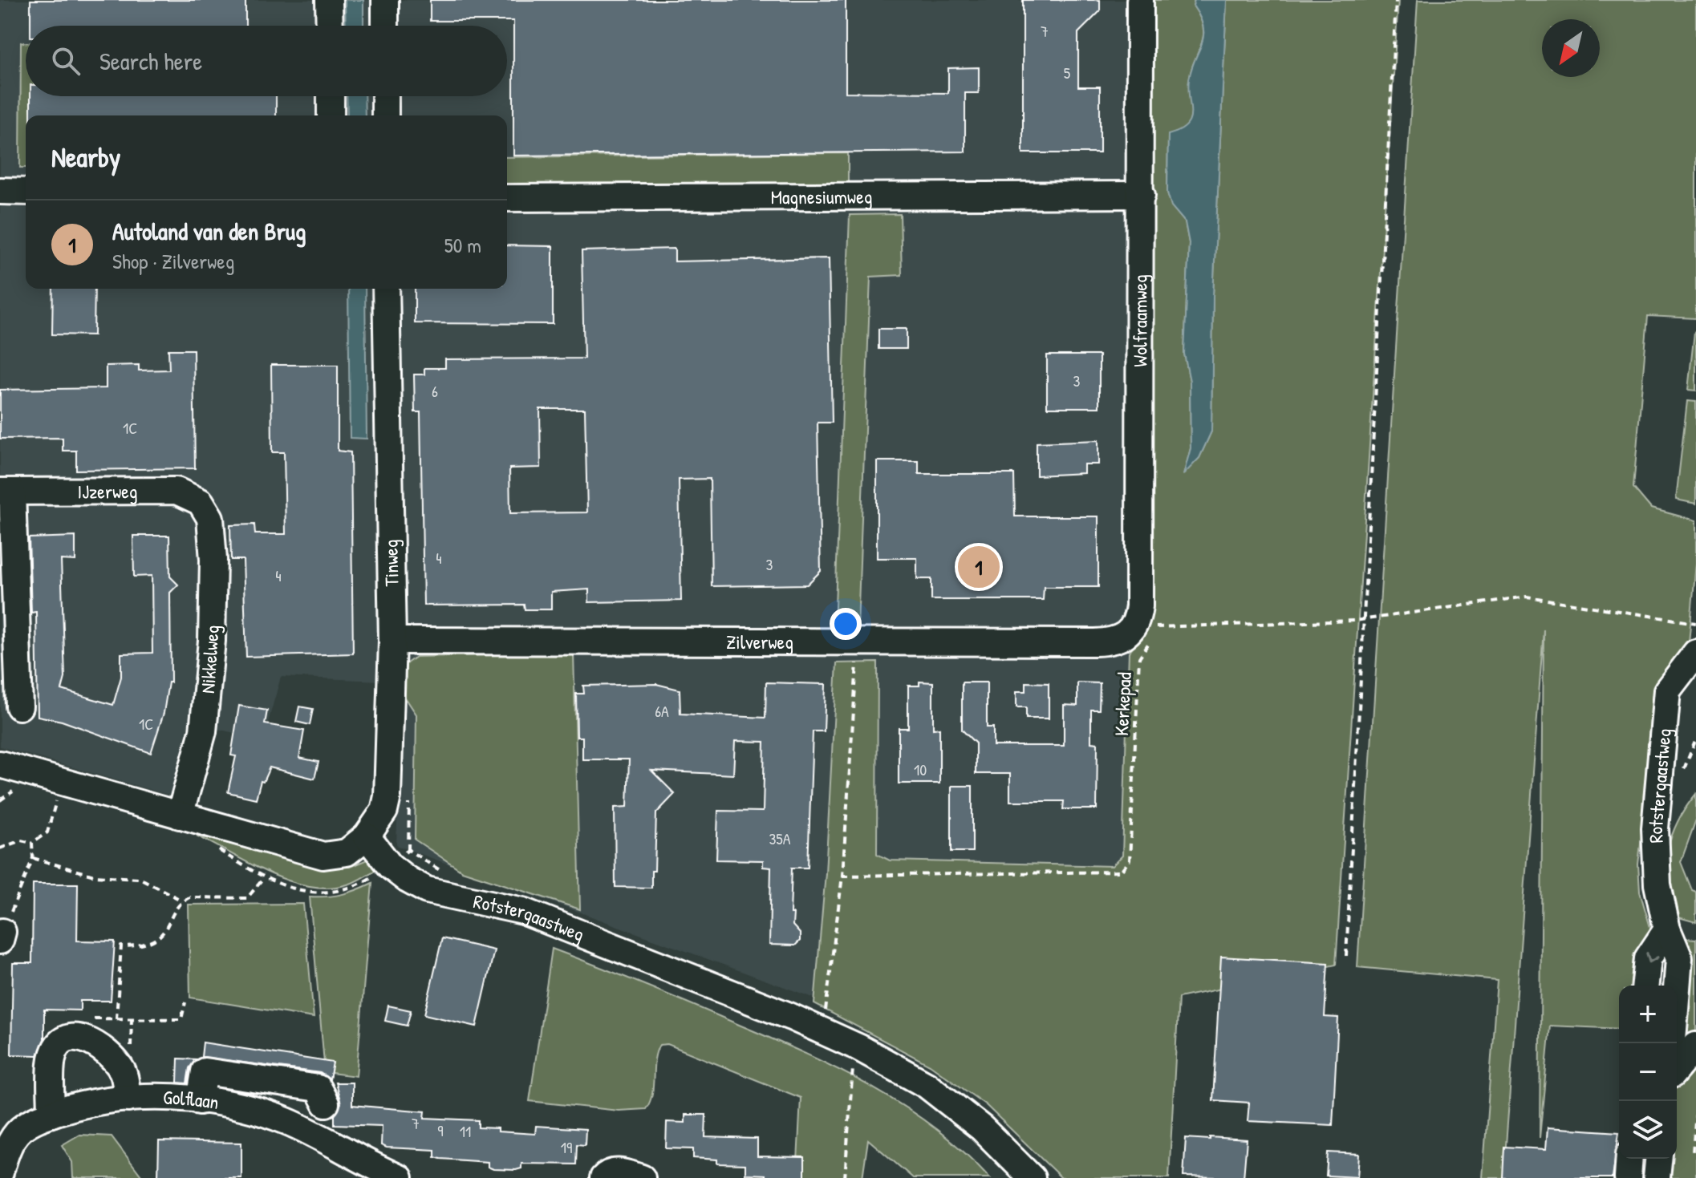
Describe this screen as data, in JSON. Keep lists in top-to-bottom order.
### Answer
{
  "streets": {
    "street": [
      "Magnesiumweg",
      "Wolfraamweg",
      "IJzerweg",
      "Tinweg",
      "Zilverweg",
      "Nikkelweg",
      "Rotstergaastweg",
      "Golflaan"
    ],
    "path": ["Kerkepad"]
  },
  "crossings": [
    ["Magnesiumweg", "Wolfraamweg"],
    ["Wolfraamweg", "Zilverweg"],
    ["Wolfraamweg", "Kerkepad"],
    ["IJzerweg", "Nikkelweg"],
    ["Tinweg", "Zilverweg"],
    ["Tinweg", "Rotstergaastweg"],
    ["Zilverweg", "Kerkepad"]
  ],
  "house_numbers": [
    "7",
    "5",
    "3",
    "6",
    "1C",
    "4",
    "3",
    "4",
    "6A",
    "1C",
    "10",
    "35A",
    "7",
    "9",
    "11",
    "19"
  ],
  "north": "bottom left",
  "page": {
    "search": "Search here",
    "heading": "Nearby",
    "list": [
      {
        "mark": "1",
        "name": "Autoland van den Brug",
        "note": "Shop · Zilverweg",
        "value": "50 m"
      }
    ],
    "pins": "1",
    "map_buttons": ["+", "−"]
  }
}
